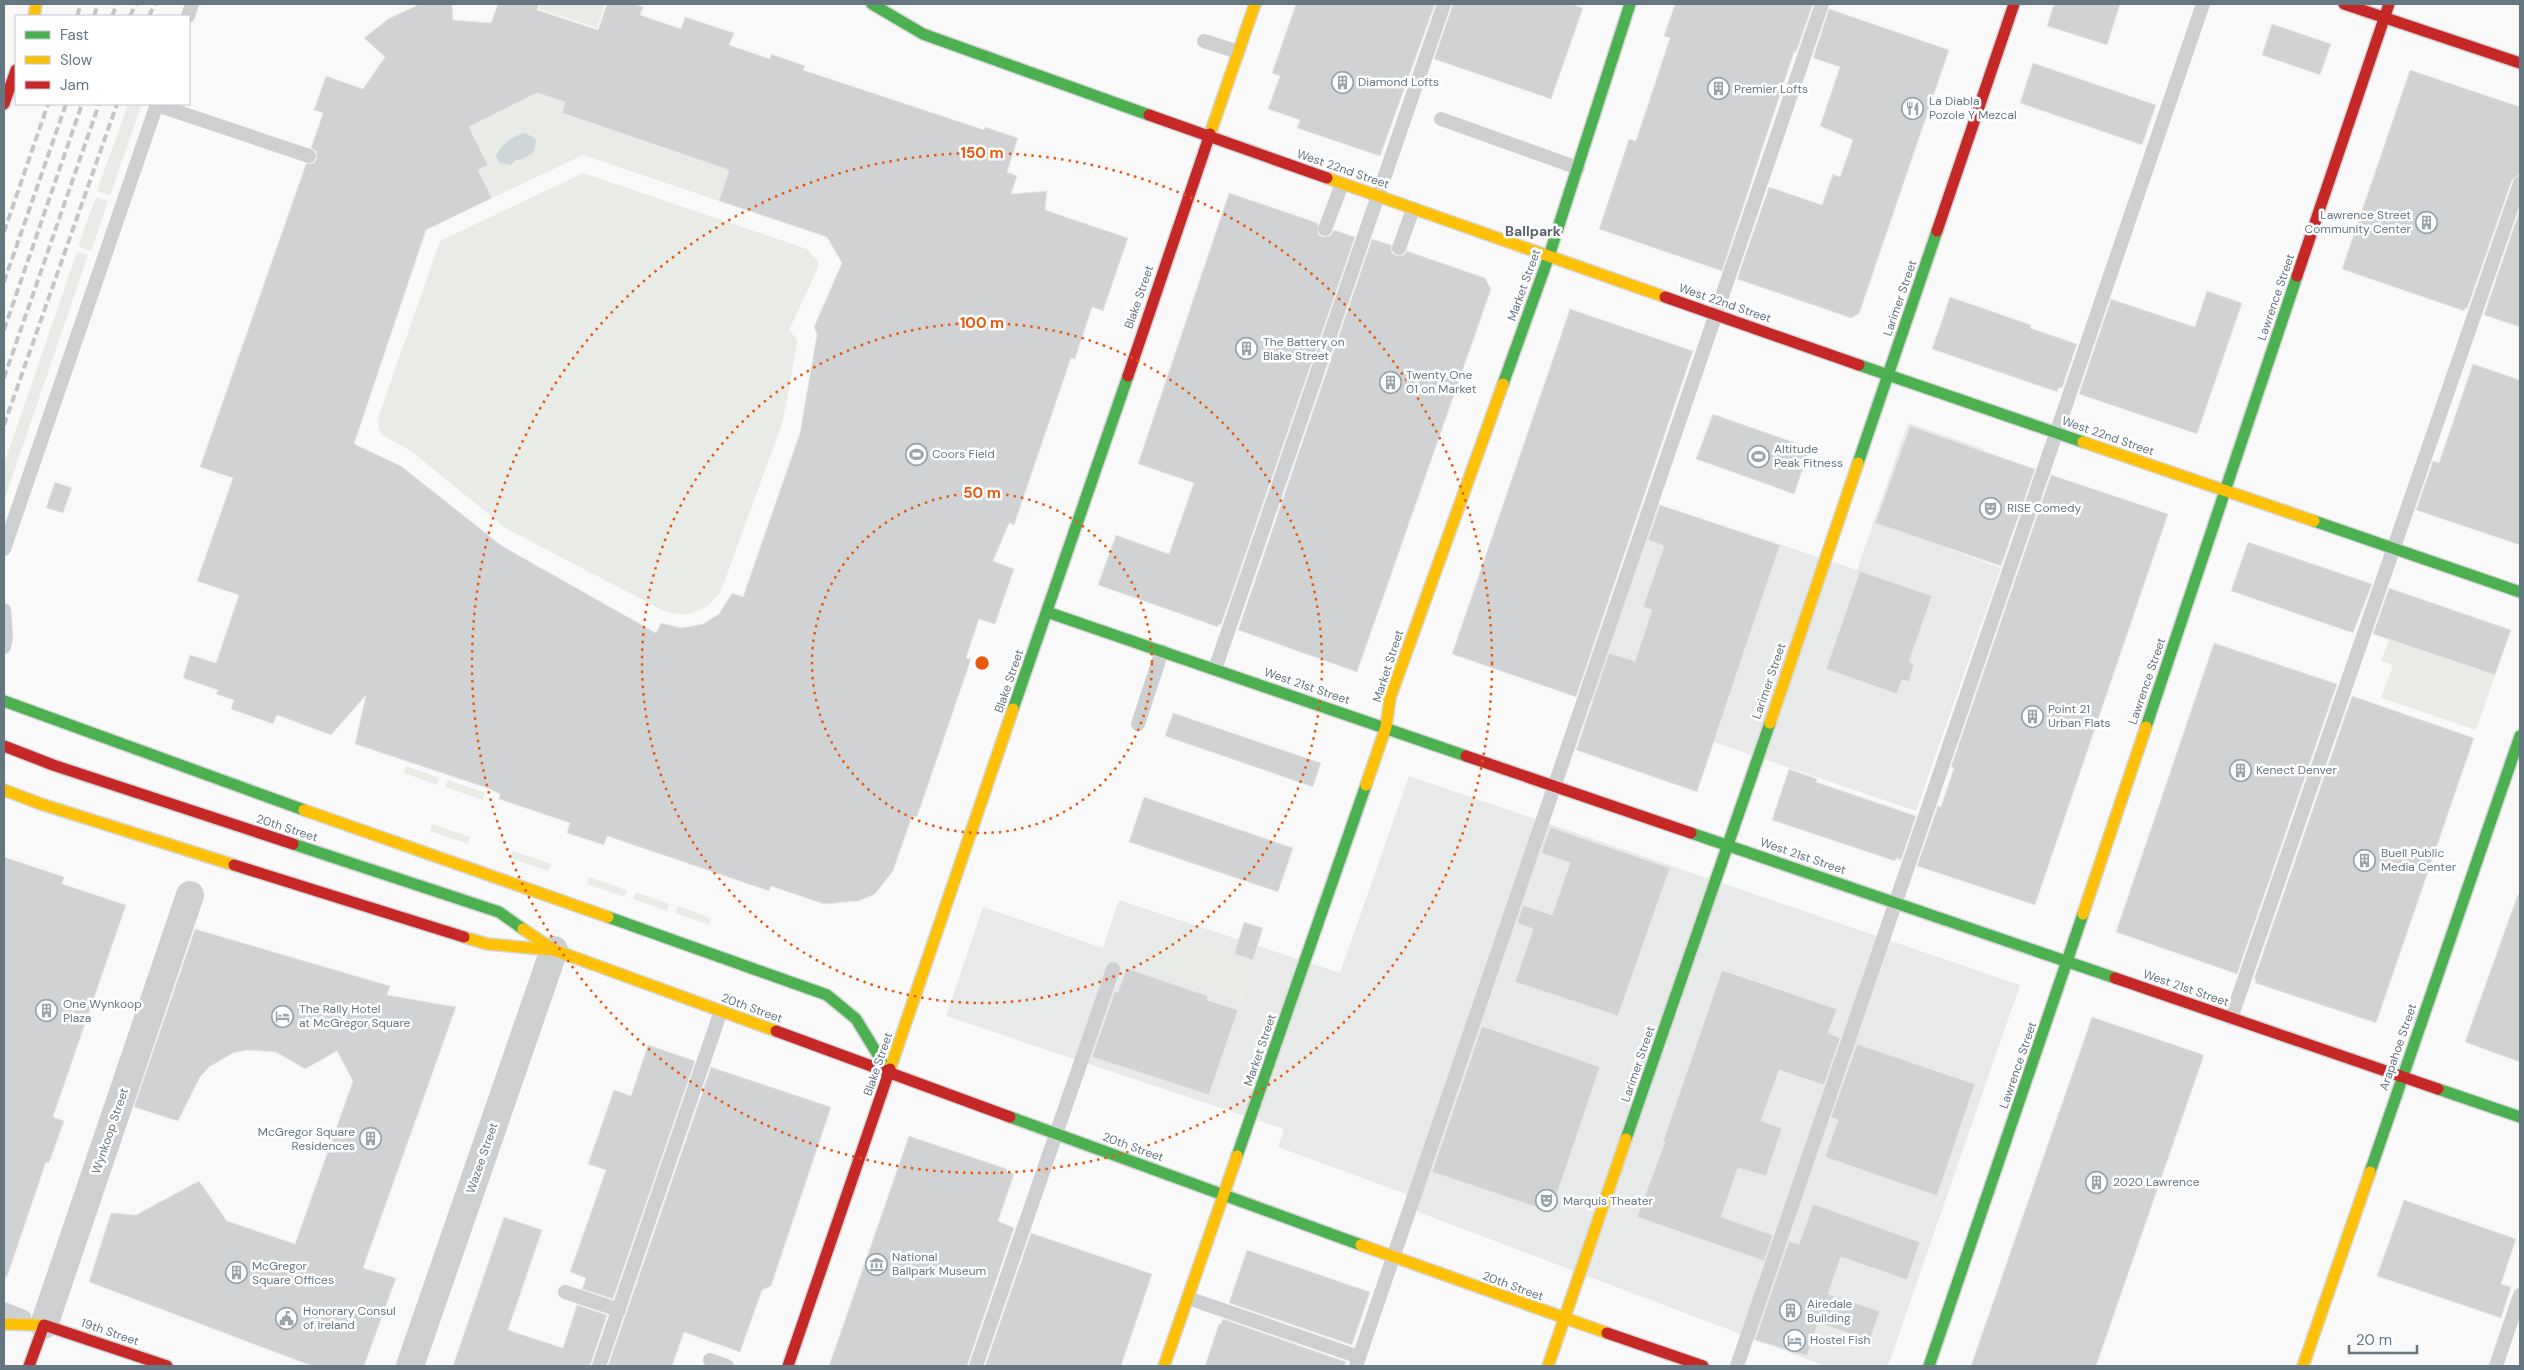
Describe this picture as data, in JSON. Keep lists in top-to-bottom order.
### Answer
{
  "streets": {
    "main road": [
      "West 22nd Street",
      "Market Street",
      "Blake Street",
      "Lawrence Street",
      "Larimer Street",
      "West 21st Street",
      "20th Street",
      "Arapahoe Street",
      "Wynkoop Street",
      "19th Street"
    ],
    "street": ["Wazee Street"]
  },
  "crossings": [
    ["West 22nd Street", "Market Street"],
    ["West 22nd Street", "Blake Street"],
    ["West 22nd Street", "Lawrence Street"],
    ["West 22nd Street", "Larimer Street"],
    ["Market Street", "West 21st Street"],
    ["Market Street", "20th Street"],
    ["Blake Street", "West 21st Street"],
    ["Blake Street", "20th Street"],
    ["Lawrence Street", "West 21st Street"],
    ["Larimer Street", "West 21st Street"],
    ["Larimer Street", "20th Street"],
    ["West 21st Street", "Arapahoe Street"],
    ["20th Street", "Wazee Street"],
    ["Wynkoop Street", "19th Street"]
  ],
  "districts": ["Ballpark"],
  "places": {
    "building": [
      "Diamond Lofts",
      "Premier Lofts",
      "Lawrence Street Community Center",
      "The Battery on Blake Street",
      "Twenty One 01 on Market",
      "Point 21 Urban Flats",
      "Kenect Denver",
      "Buell Public Media Center",
      "One Wynkoop Plaza",
      "McGregor Square Residences",
      "2020 Lawrence",
      "McGregor Square Offices",
      "Airedale Building"
    ],
    "restaurant": ["La Diabla Pozole Y Mezcal"],
    "sports": ["Coors Field", "Altitude Peak Fitness"],
    "theatre": ["RISE Comedy", "Marquis Theater"],
    "hotel": ["The Rally Hotel at McGregor Square", "Hostel Fish"],
    "museum": ["National Ballpark Museum"],
    "public building": ["Honorary Consul of Ireland"]
  },
  "legend": ["Fast", "Slow", "Jam"],
  "scale_bar": "20 m",
  "rings": ["150 m", "100 m", "50 m"]
}
